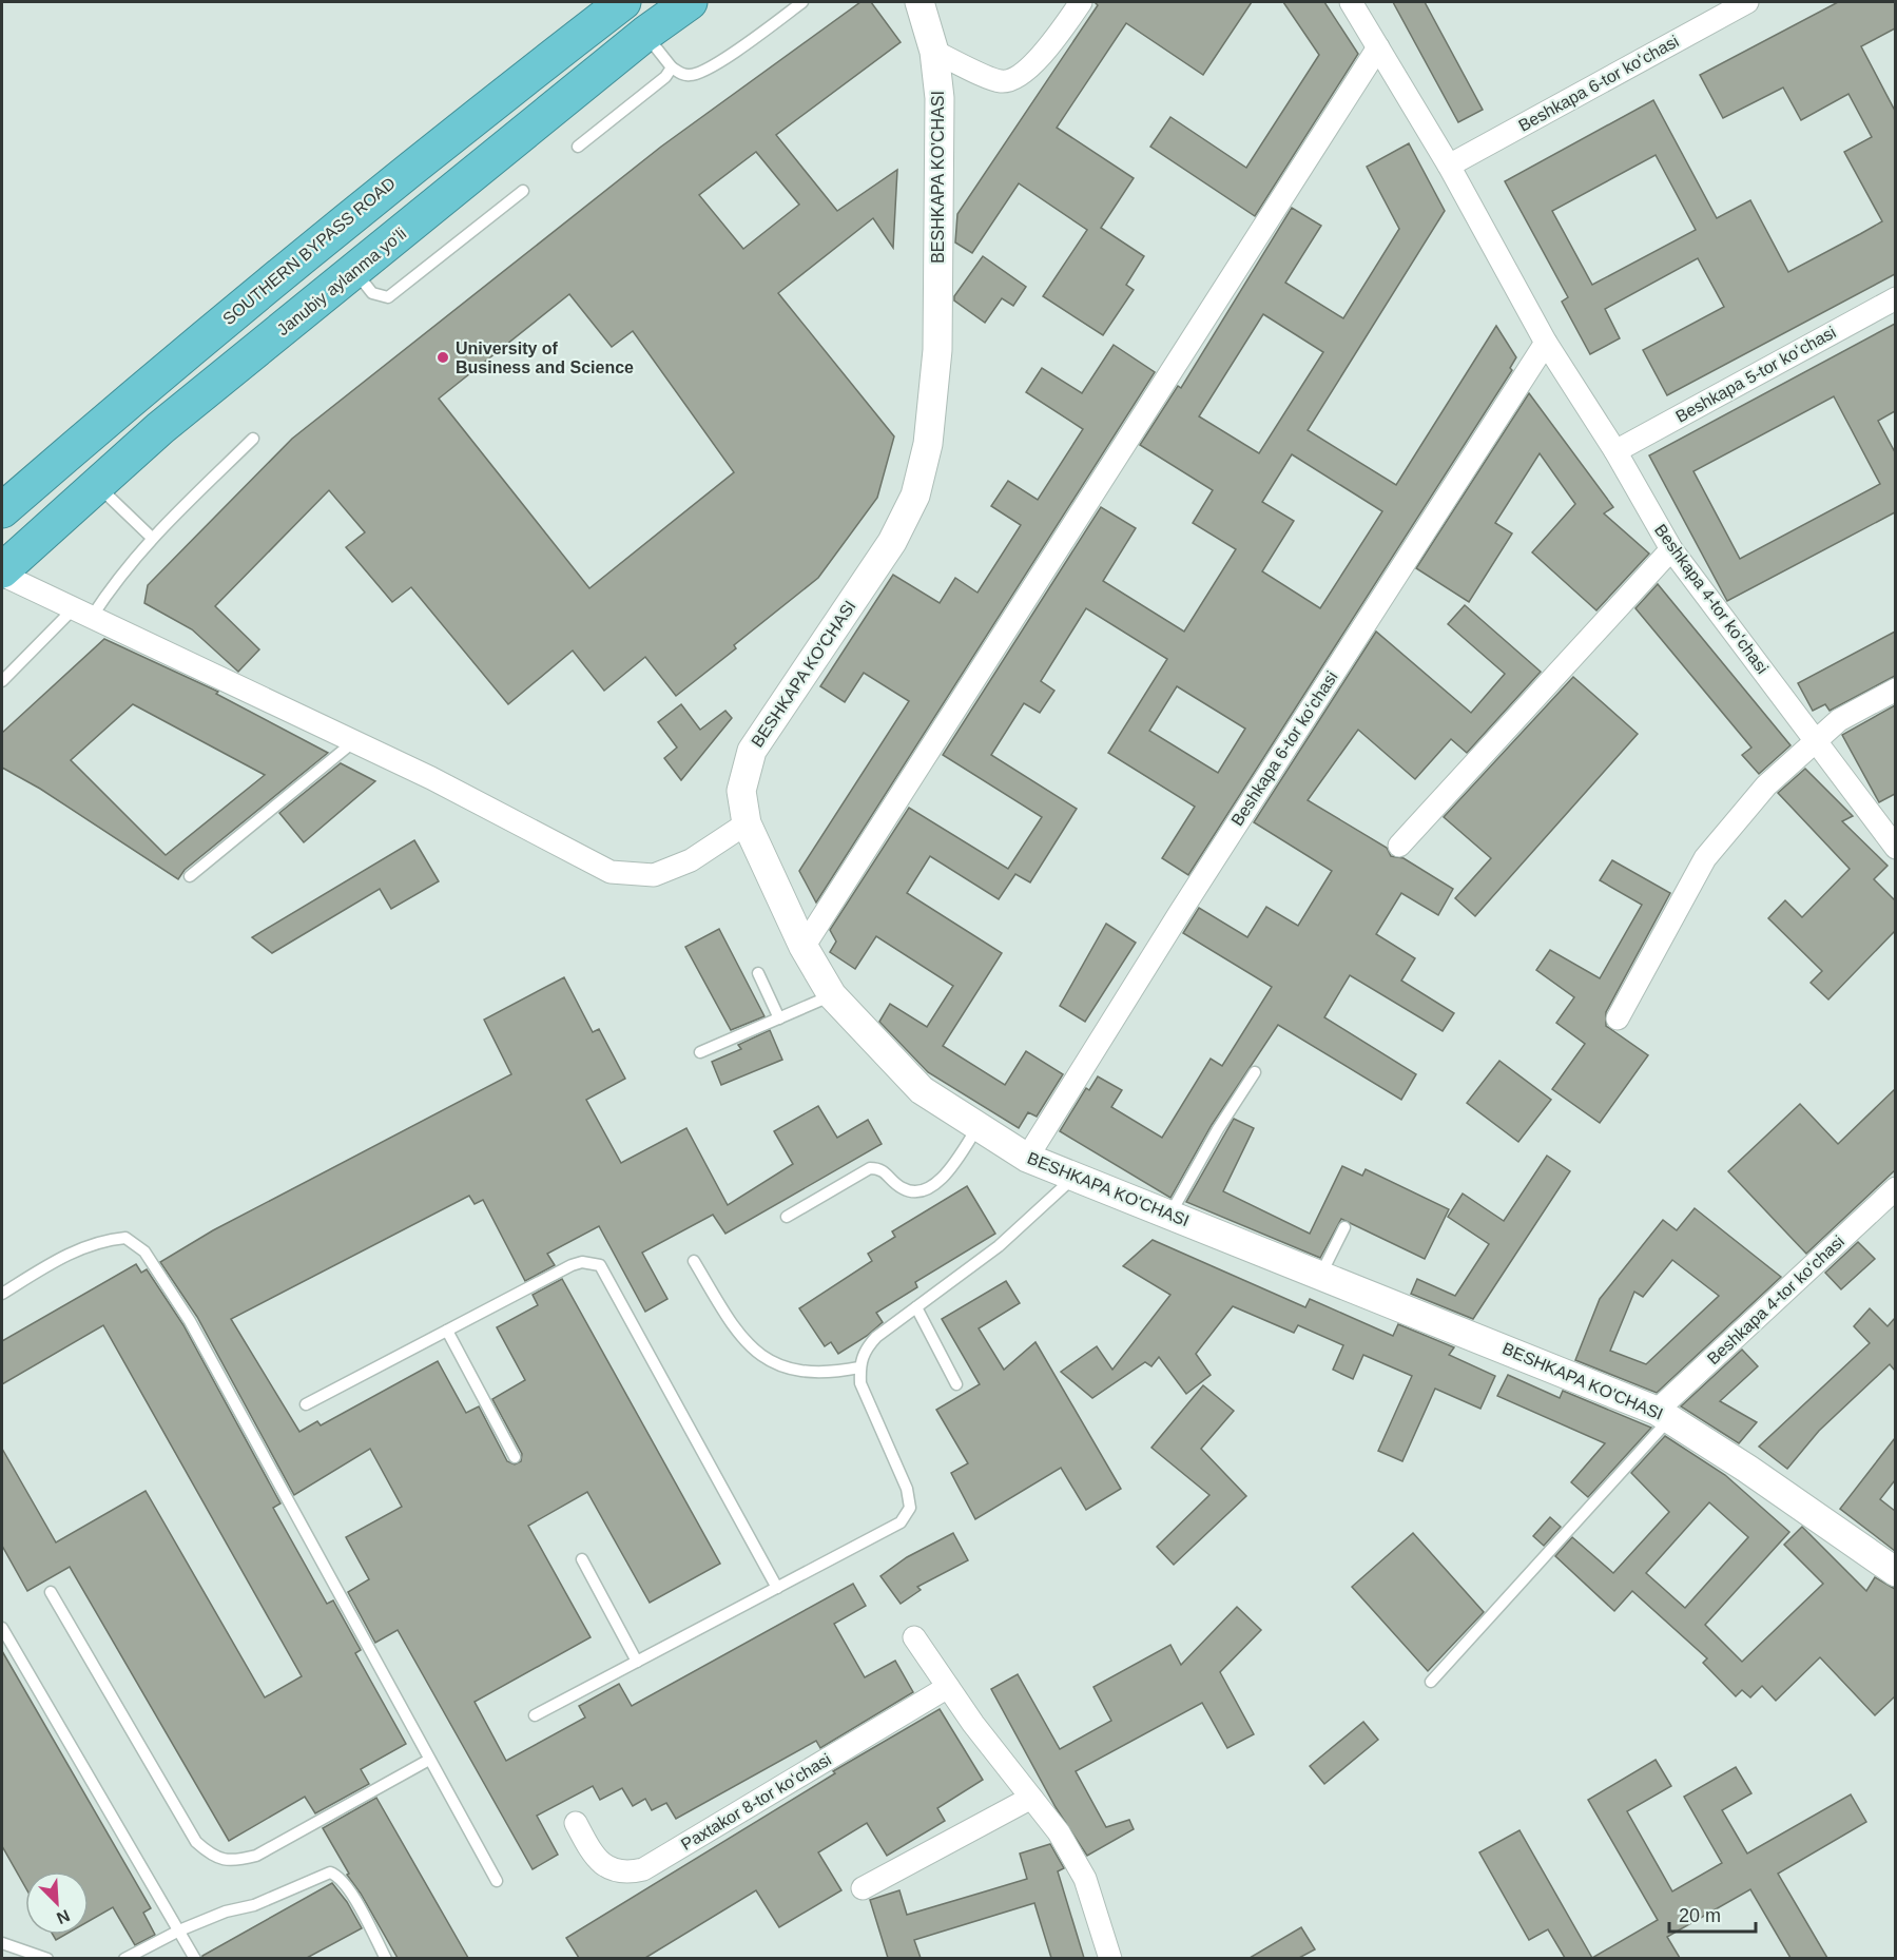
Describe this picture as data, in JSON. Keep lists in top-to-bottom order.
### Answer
{
  "streets": {
    "highway": ["SOUTHERN BYPASS ROAD", "Janubiy aylanma yoʻli"],
    "street": [
      "Beshkapa 6-tor koʻchasi",
      "BESHKAPA KO'CHASI",
      "Beshkapa 5-tor koʻchasi",
      "Beshkapa 4-tor koʻchasi",
      "Paxtakor 8-tor koʻchasi"
    ]
  },
  "crossings": [
    ["Beshkapa 6-tor koʻchasi", "BESHKAPA KO'CHASI"],
    ["Beshkapa 6-tor koʻchasi", "Beshkapa 4-tor koʻchasi"],
    ["BESHKAPA KO'CHASI", "Beshkapa 4-tor koʻchasi"],
    ["Beshkapa 5-tor koʻchasi", "Beshkapa 4-tor koʻchasi"]
  ],
  "places": ["University of Business and Science"],
  "scale_bar": "20 m",
  "north": "bottom right"
}
